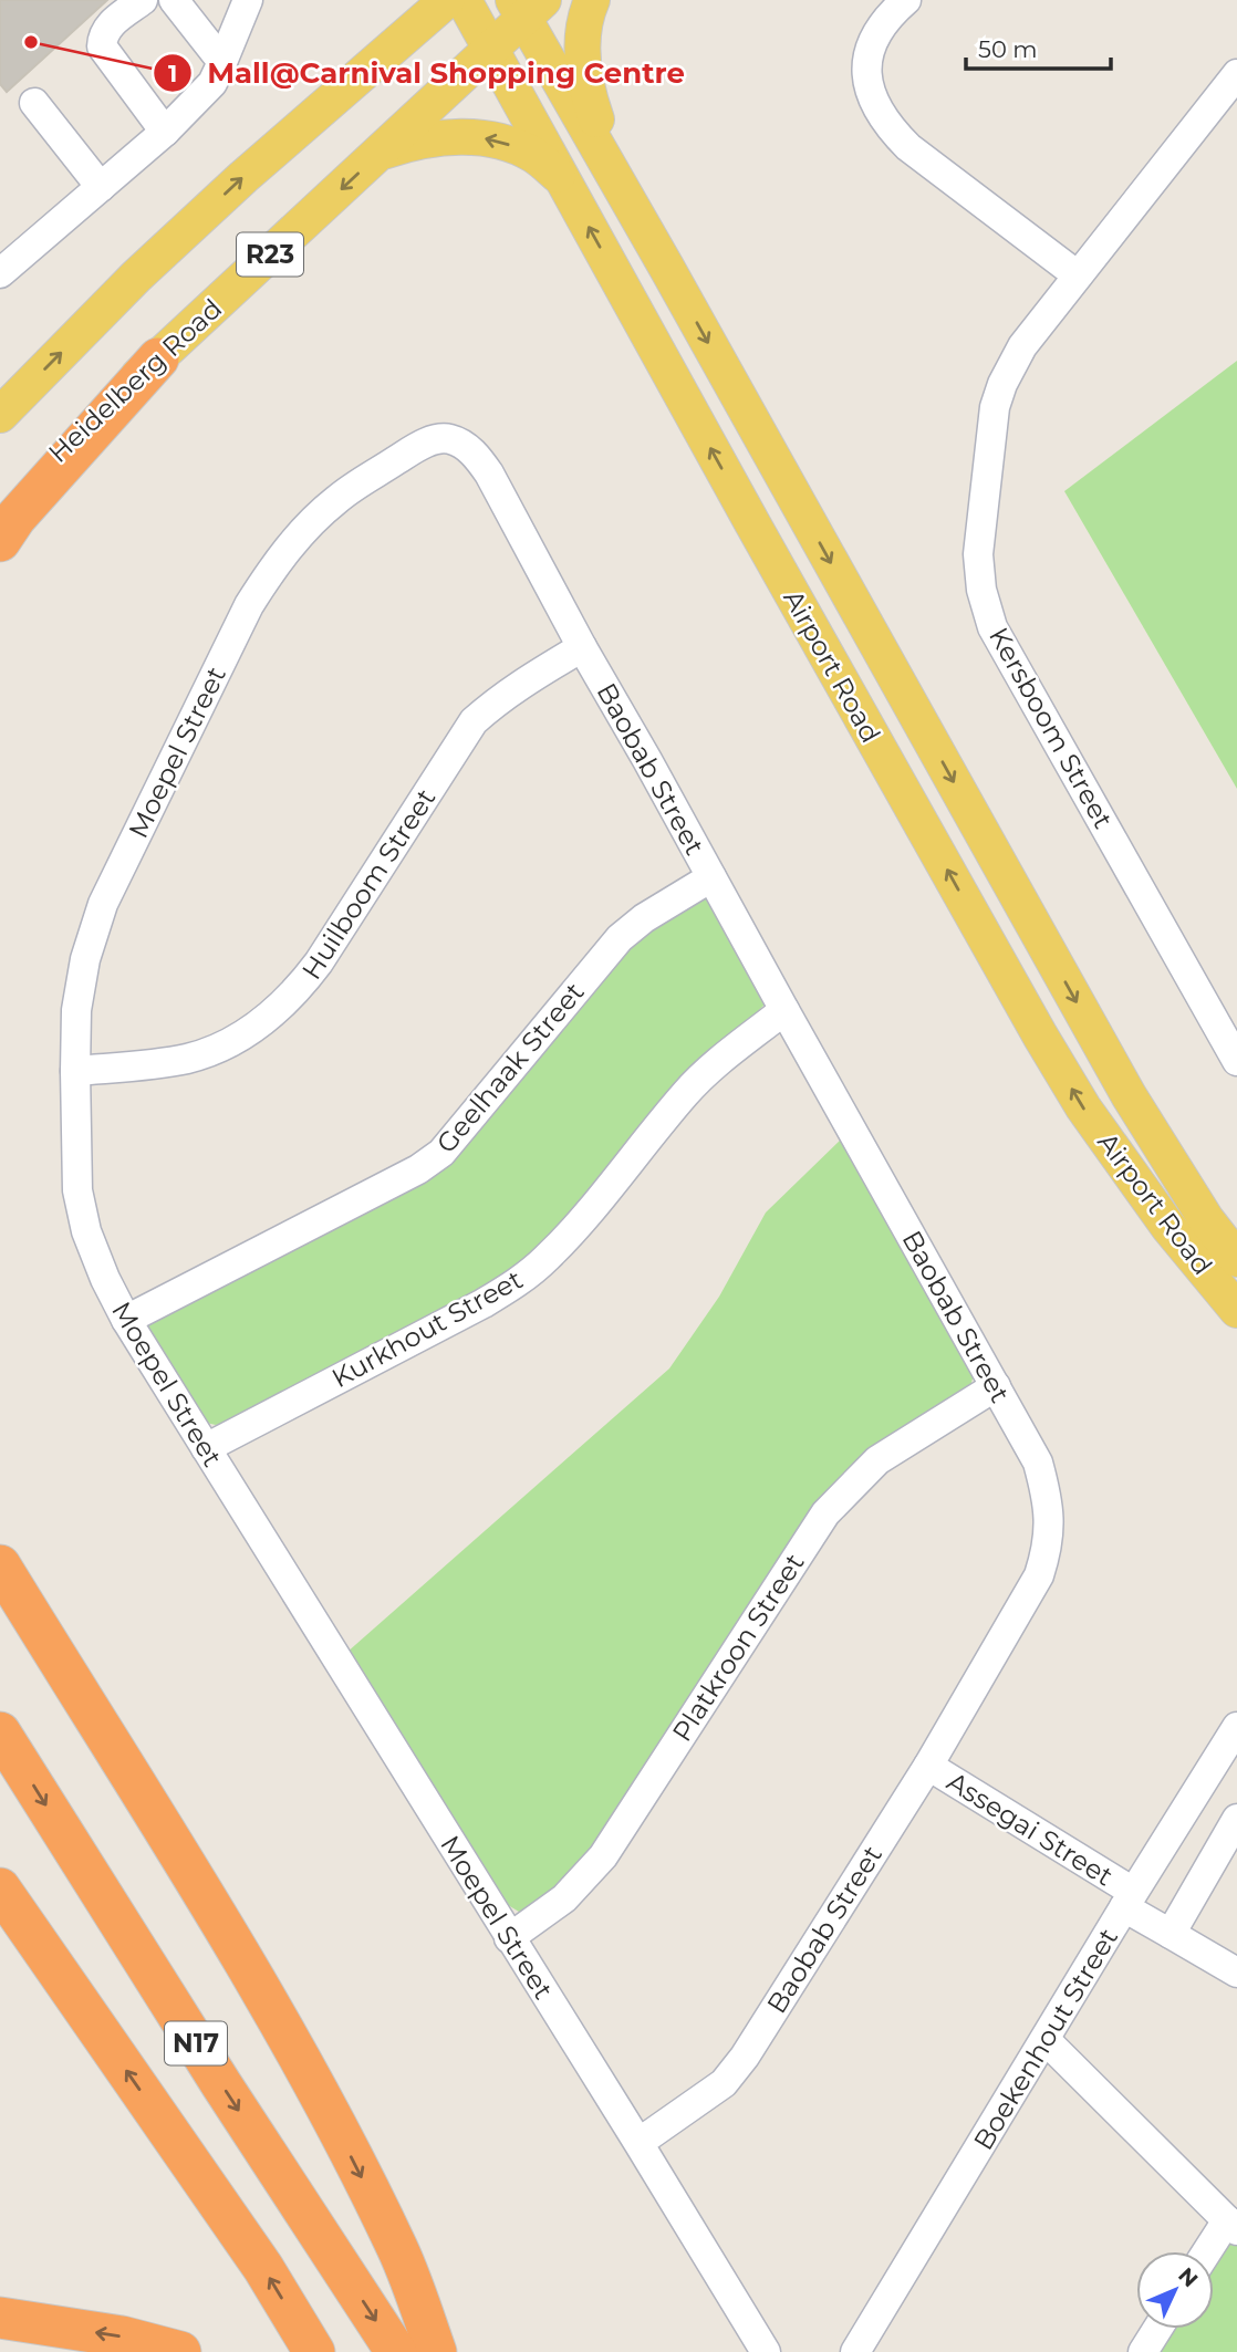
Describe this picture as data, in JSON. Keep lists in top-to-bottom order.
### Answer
{
  "streets": {
    "highway": ["N17"],
    "main road": ["R23", "Heidelberg Road", "Airport Road"],
    "street": [
      "Kersboom Street",
      "Moepel Street",
      "Baobab Street",
      "Huilboom Street",
      "Geelhaak Street",
      "Kurkhout Street",
      "Platkroon Street",
      "Assegai Street",
      "Boekenhout Street"
    ]
  },
  "crossings": [
    ["Heidelberg Road", "Airport Road"],
    ["Moepel Street", "Baobab Street"],
    ["Moepel Street", "Huilboom Street"],
    ["Moepel Street", "Geelhaak Street"],
    ["Moepel Street", "Kurkhout Street"],
    ["Moepel Street", "Platkroon Street"],
    ["Baobab Street", "Huilboom Street"],
    ["Baobab Street", "Geelhaak Street"],
    ["Baobab Street", "Kurkhout Street"],
    ["Baobab Street", "Platkroon Street"],
    ["Baobab Street", "Assegai Street"],
    ["Assegai Street", "Boekenhout Street"]
  ],
  "places": ["Mall@Carnival Shopping Centre"],
  "scale_bar": "50 m",
  "north": "top right"
}
